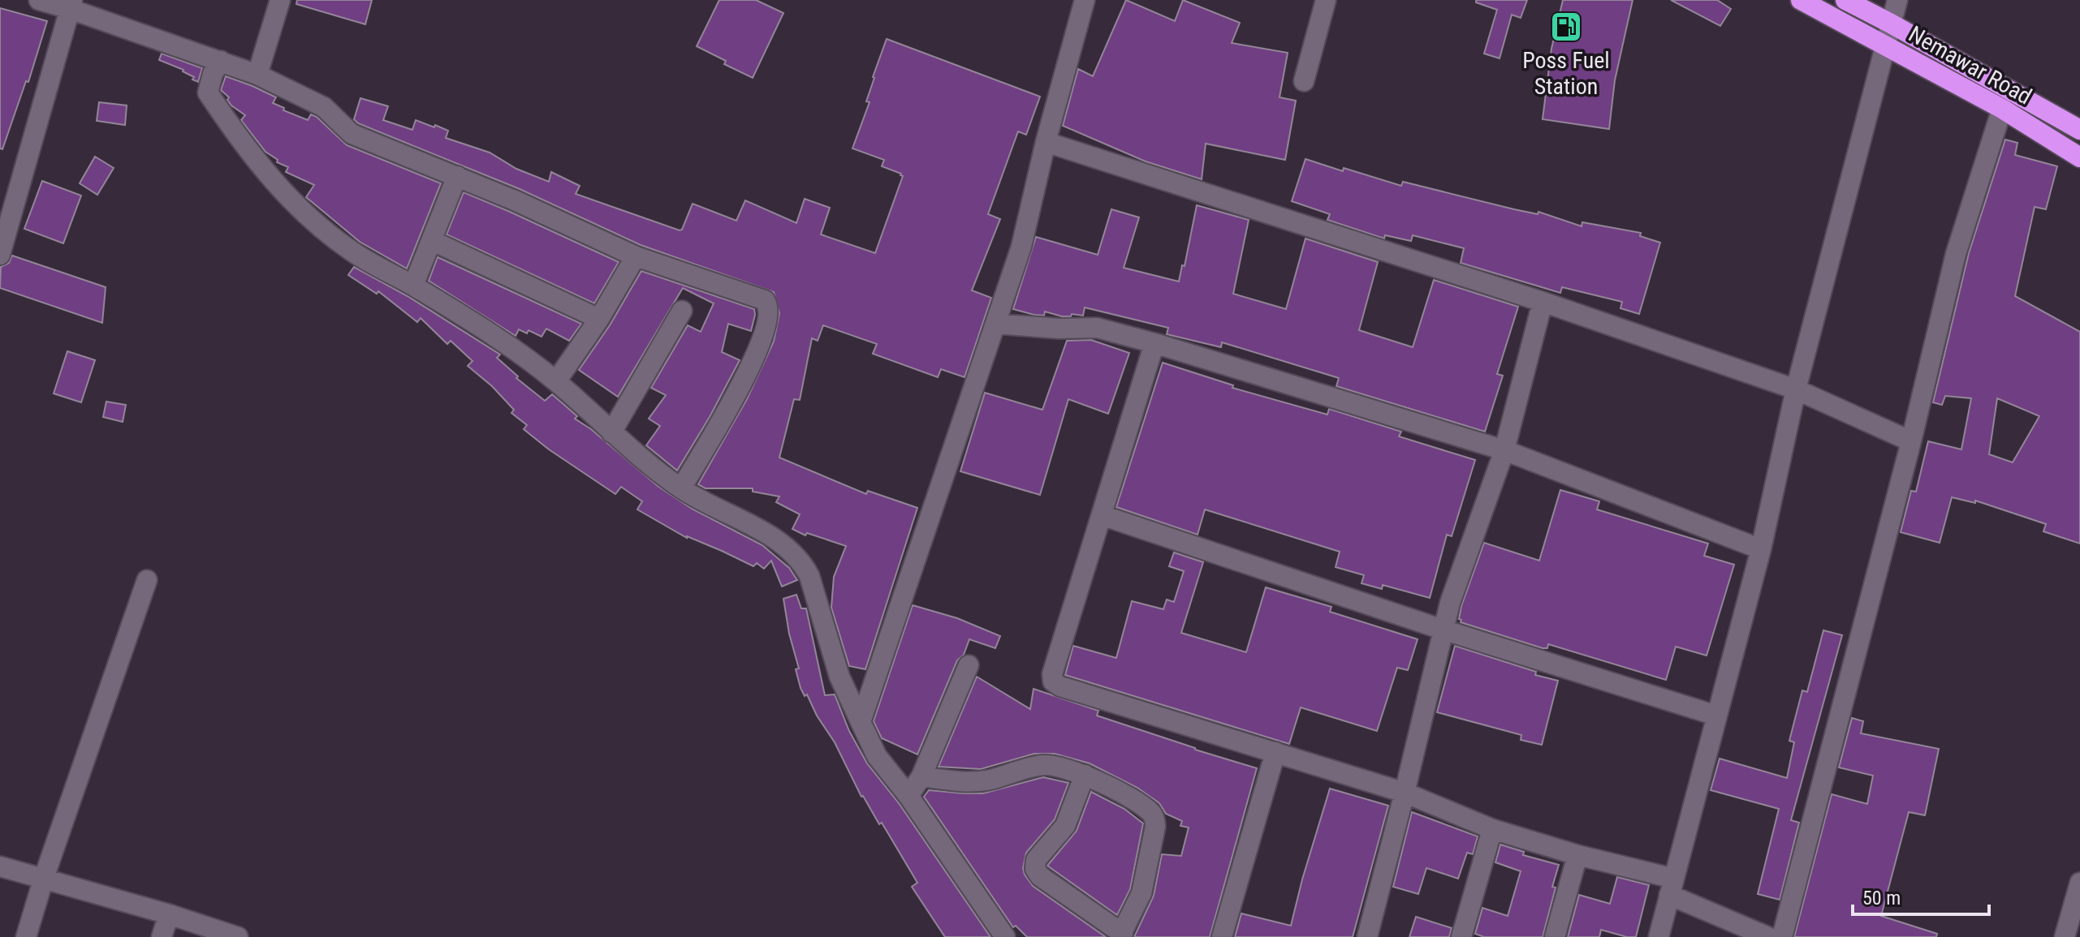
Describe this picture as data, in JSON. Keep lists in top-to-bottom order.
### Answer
{
  "streets": {
    "highway": ["Nemawar Road"]
  },
  "places": {
    "fuel station": ["Poss Fuel Station"]
  },
  "scale_bar": "50 m"
}
